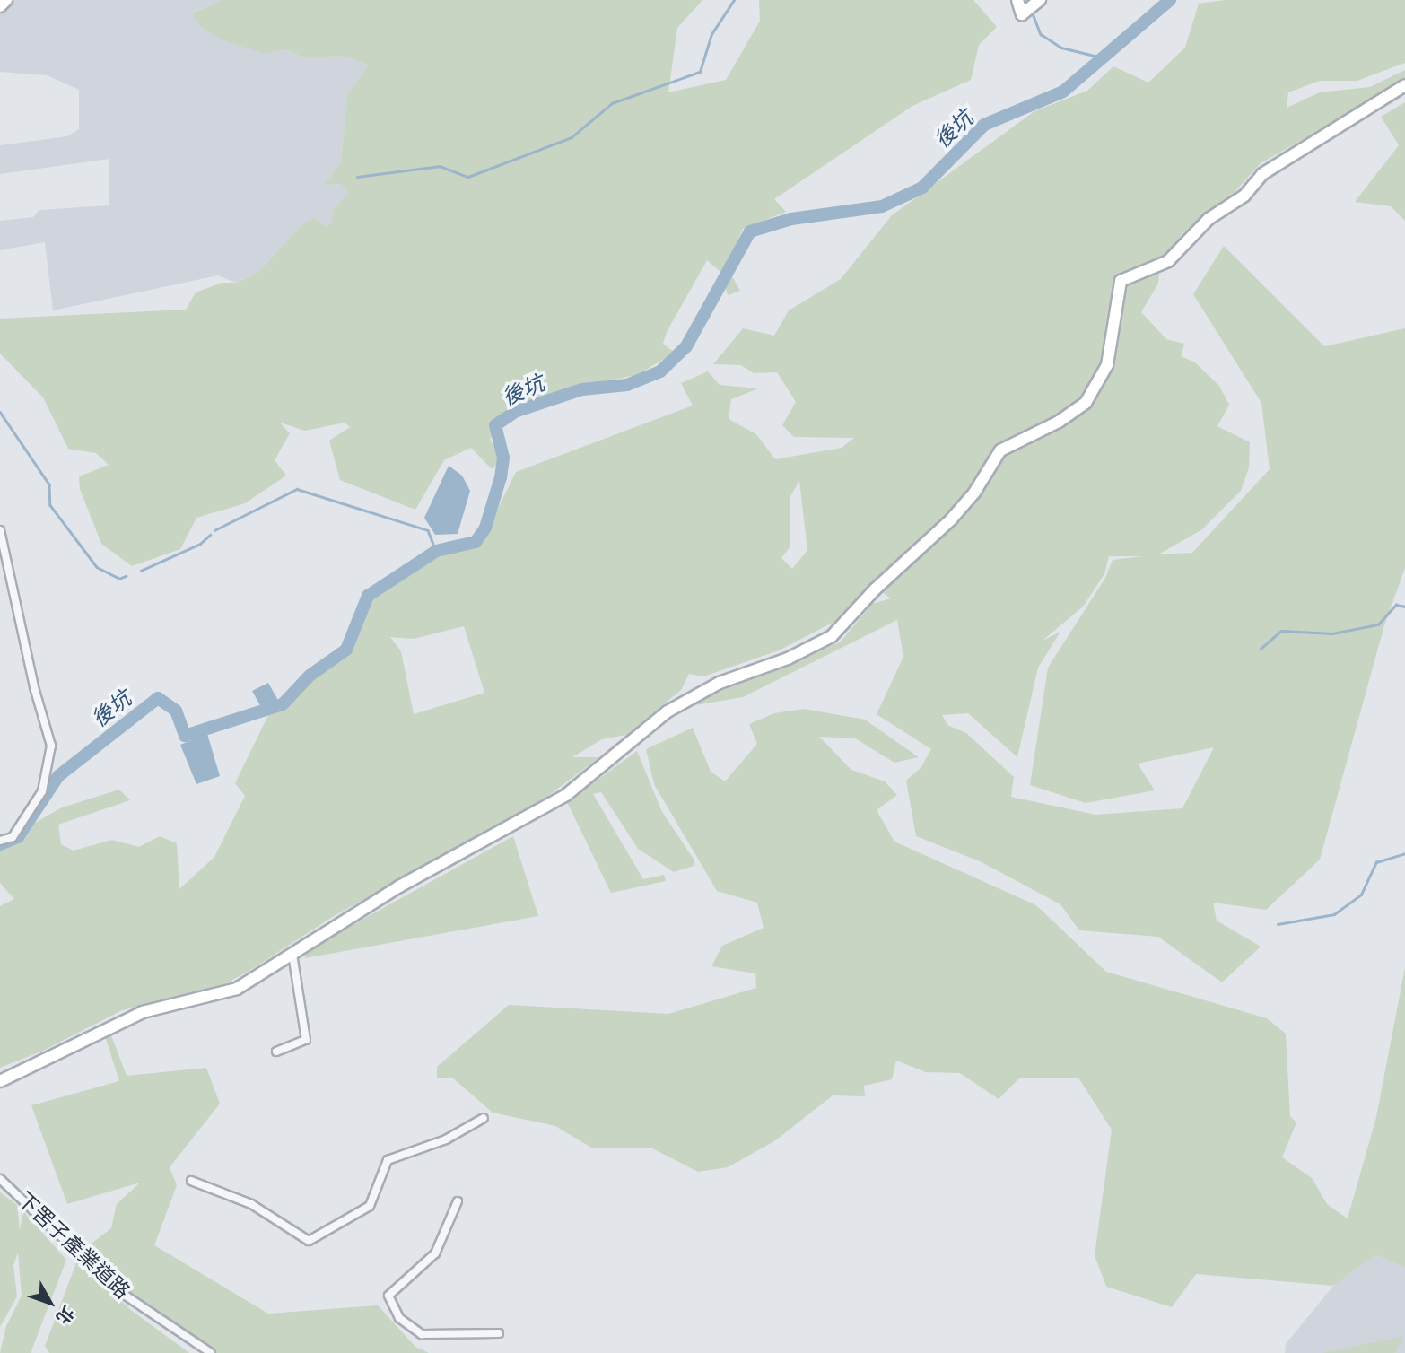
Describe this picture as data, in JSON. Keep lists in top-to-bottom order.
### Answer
{
  "streets": {
    "street": ["下罟子產業道路"]
  },
  "water": ["後坑"],
  "north": "bottom right"
}
